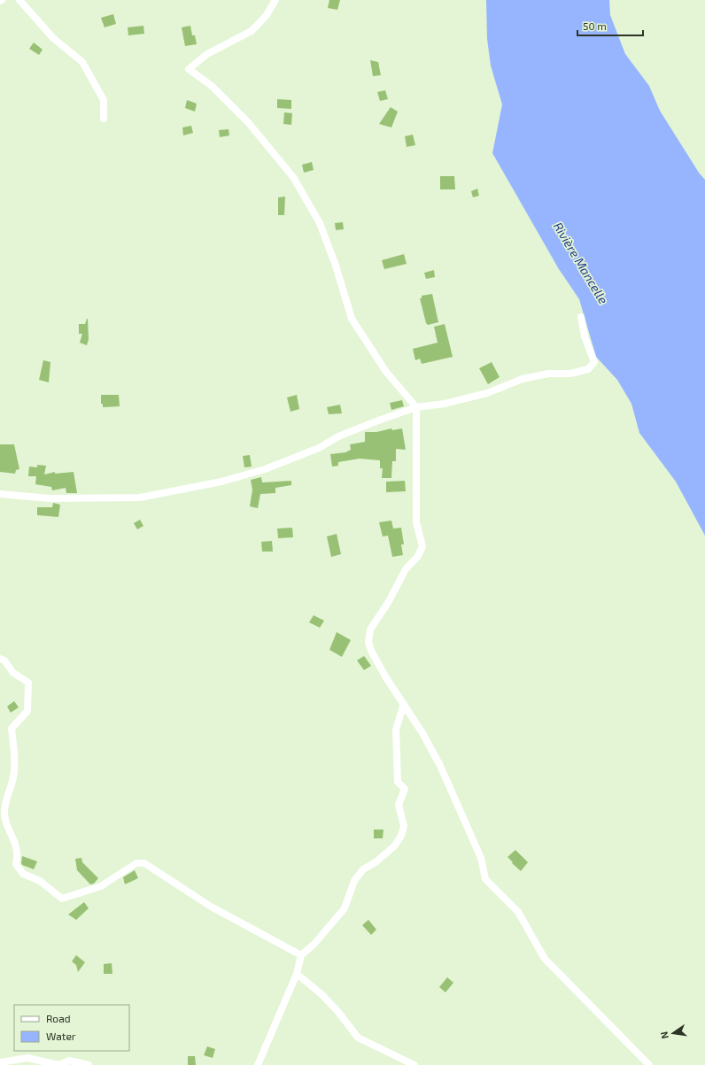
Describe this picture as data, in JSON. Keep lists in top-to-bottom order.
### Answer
{
  "water": ["Rivière Mancelle"],
  "legend": ["Road", "Water"],
  "scale_bar": "50 m",
  "north": "left"
}
